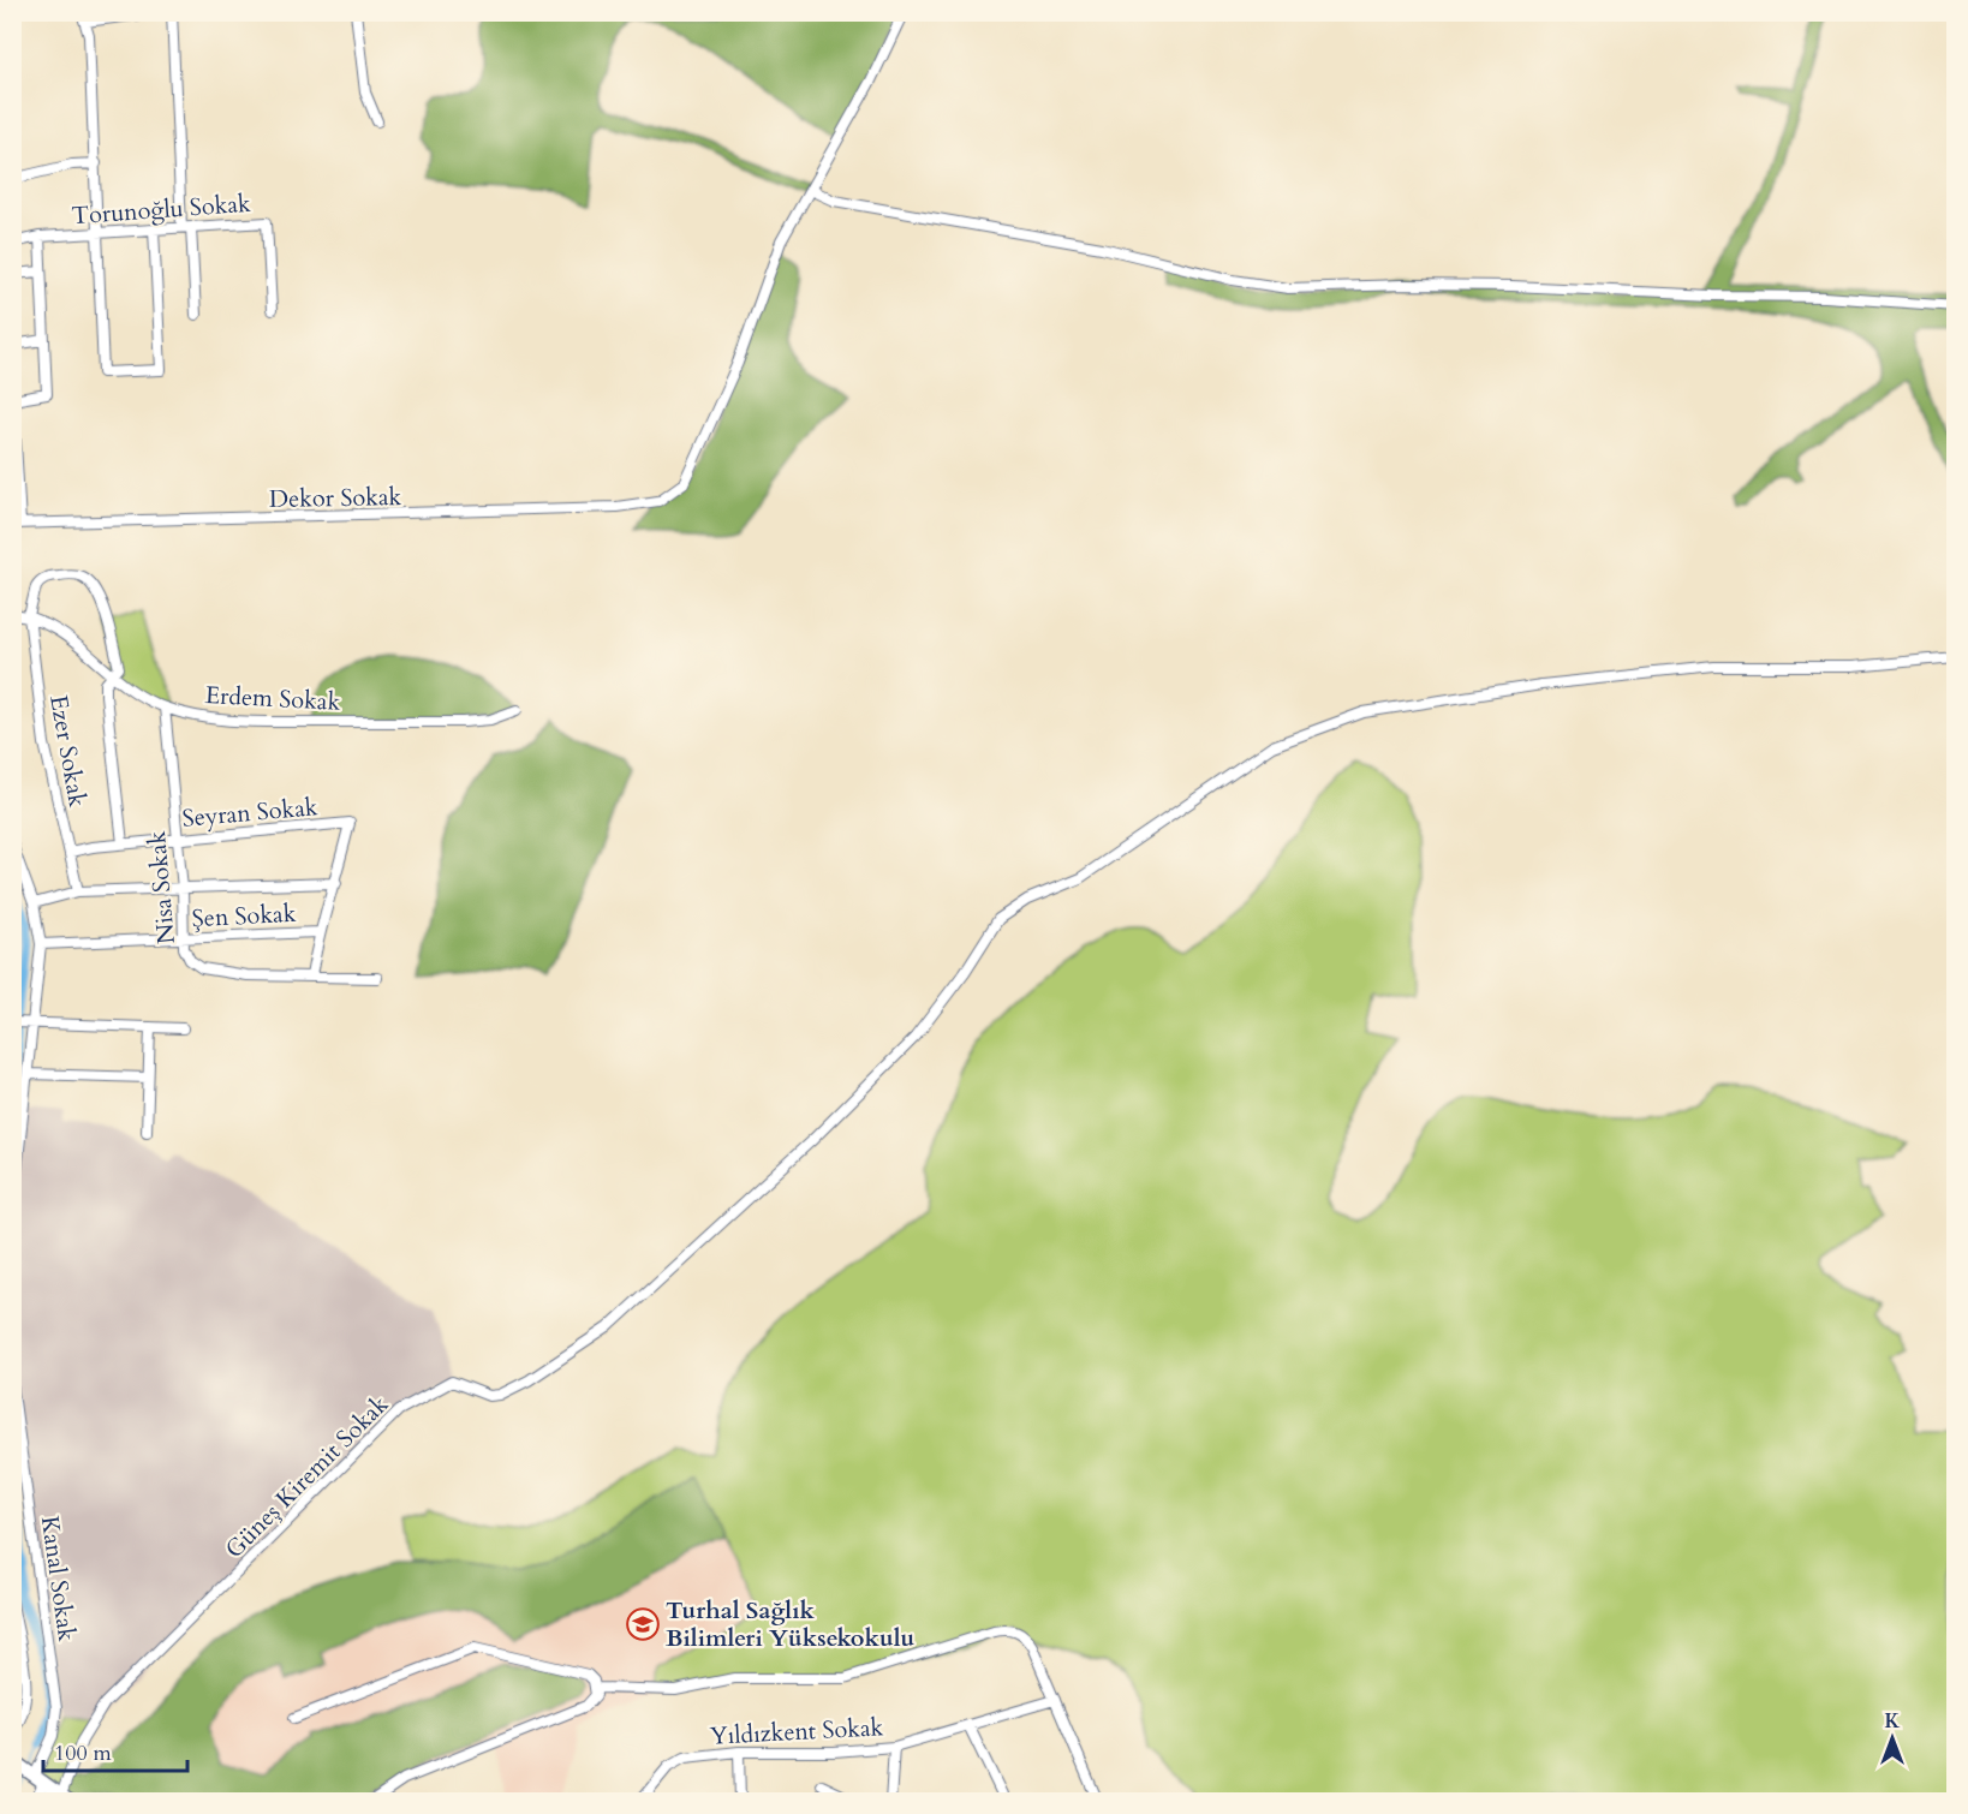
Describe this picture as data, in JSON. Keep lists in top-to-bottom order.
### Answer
{
  "streets": {
    "street": [
      "Torunoğlu Sokak",
      "Dekor Sokak",
      "Erdem Sokak",
      "Ezer Sokak",
      "Seyran Sokak",
      "Nisa Sokak",
      "Şen Sokak",
      "Güneş Kiremit Sokak",
      "Kanal Sokak",
      "Yıldızkent Sokak"
    ]
  },
  "crossings": [
    ["Erdem Sokak", "Ezer Sokak"],
    ["Erdem Sokak", "Nisa Sokak"],
    ["Ezer Sokak", "Seyran Sokak"],
    ["Seyran Sokak", "Nisa Sokak"],
    ["Nisa Sokak", "Şen Sokak"]
  ],
  "places": {
    "school or university": ["Turhal Sağlık Bilimleri Yüksekokulu"]
  },
  "scale_bar": "100 m",
  "north": "top"
}
